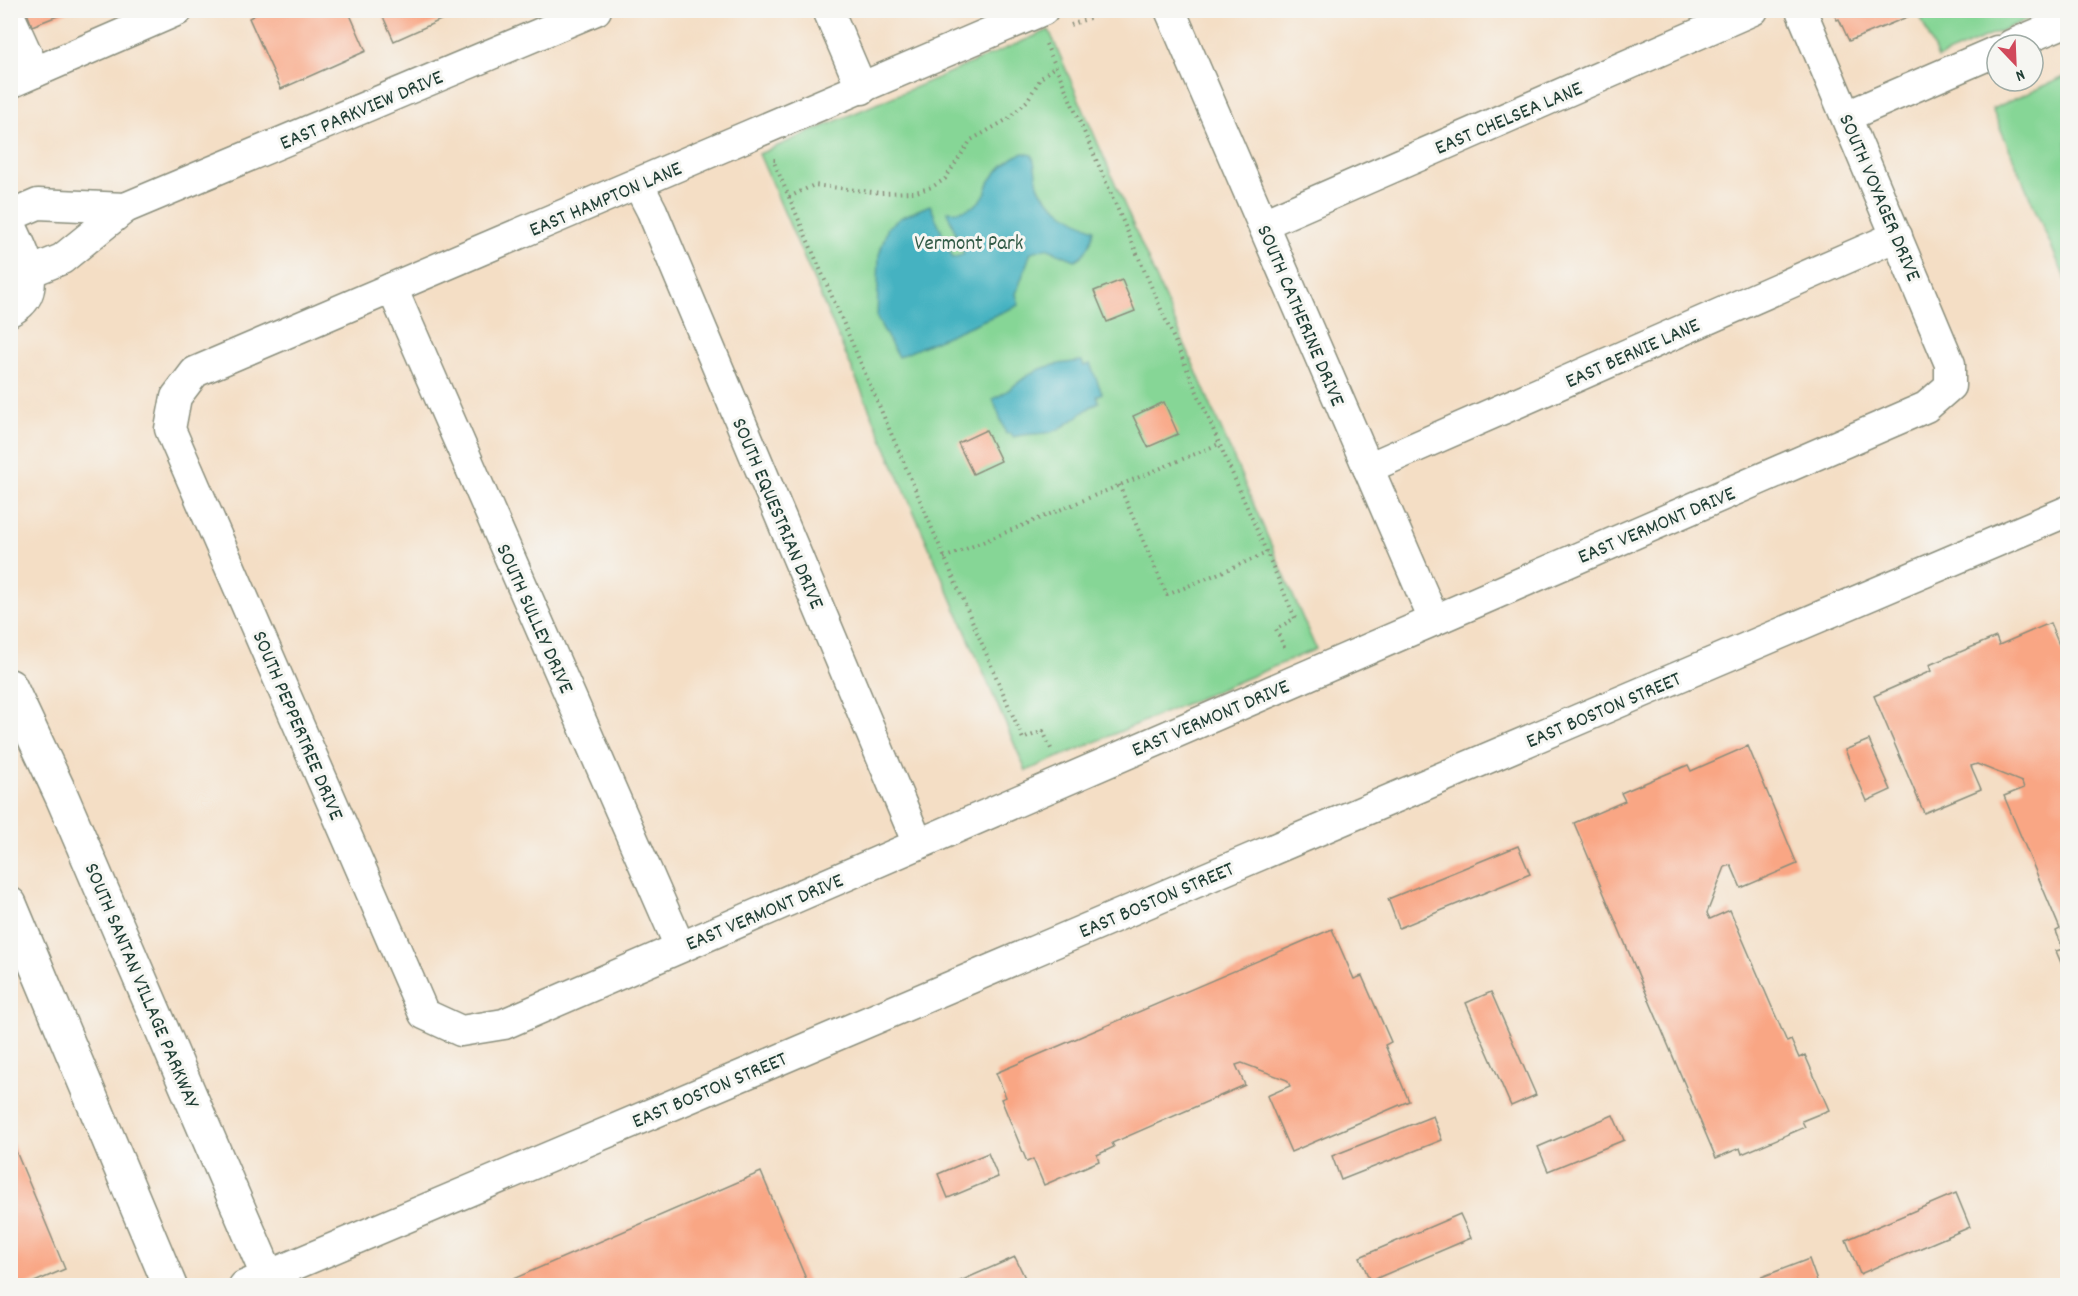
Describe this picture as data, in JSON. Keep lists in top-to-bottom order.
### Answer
{
  "streets": {
    "main road": ["SOUTH SANTAN VILLAGE PARKWAY"],
    "street": [
      "EAST PARKVIEW DRIVE",
      "EAST CHELSEA LANE",
      "SOUTH VOYAGER DRIVE",
      "EAST HAMPTON LANE",
      "SOUTH CATHERINE DRIVE",
      "EAST BERNIE LANE",
      "SOUTH EQUESTRIAN DRIVE",
      "EAST VERMONT DRIVE",
      "SOUTH SULLEY DRIVE",
      "EAST BOSTON STREET",
      "SOUTH PEPPERTREE DRIVE"
    ]
  },
  "crossings": [
    ["EAST CHELSEA LANE", "SOUTH CATHERINE DRIVE"],
    ["SOUTH VOYAGER DRIVE", "EAST BERNIE LANE"],
    ["SOUTH VOYAGER DRIVE", "EAST VERMONT DRIVE"],
    ["EAST HAMPTON LANE", "SOUTH EQUESTRIAN DRIVE"],
    ["EAST HAMPTON LANE", "SOUTH SULLEY DRIVE"],
    ["EAST HAMPTON LANE", "SOUTH PEPPERTREE DRIVE"],
    ["SOUTH CATHERINE DRIVE", "EAST BERNIE LANE"],
    ["SOUTH CATHERINE DRIVE", "EAST VERMONT DRIVE"],
    ["SOUTH EQUESTRIAN DRIVE", "EAST VERMONT DRIVE"],
    ["EAST VERMONT DRIVE", "SOUTH SULLEY DRIVE"],
    ["EAST VERMONT DRIVE", "SOUTH PEPPERTREE DRIVE"],
    ["EAST BOSTON STREET", "SOUTH SANTAN VILLAGE PARKWAY"]
  ],
  "parks": ["Vermont Park"],
  "north": "bottom right"
}
